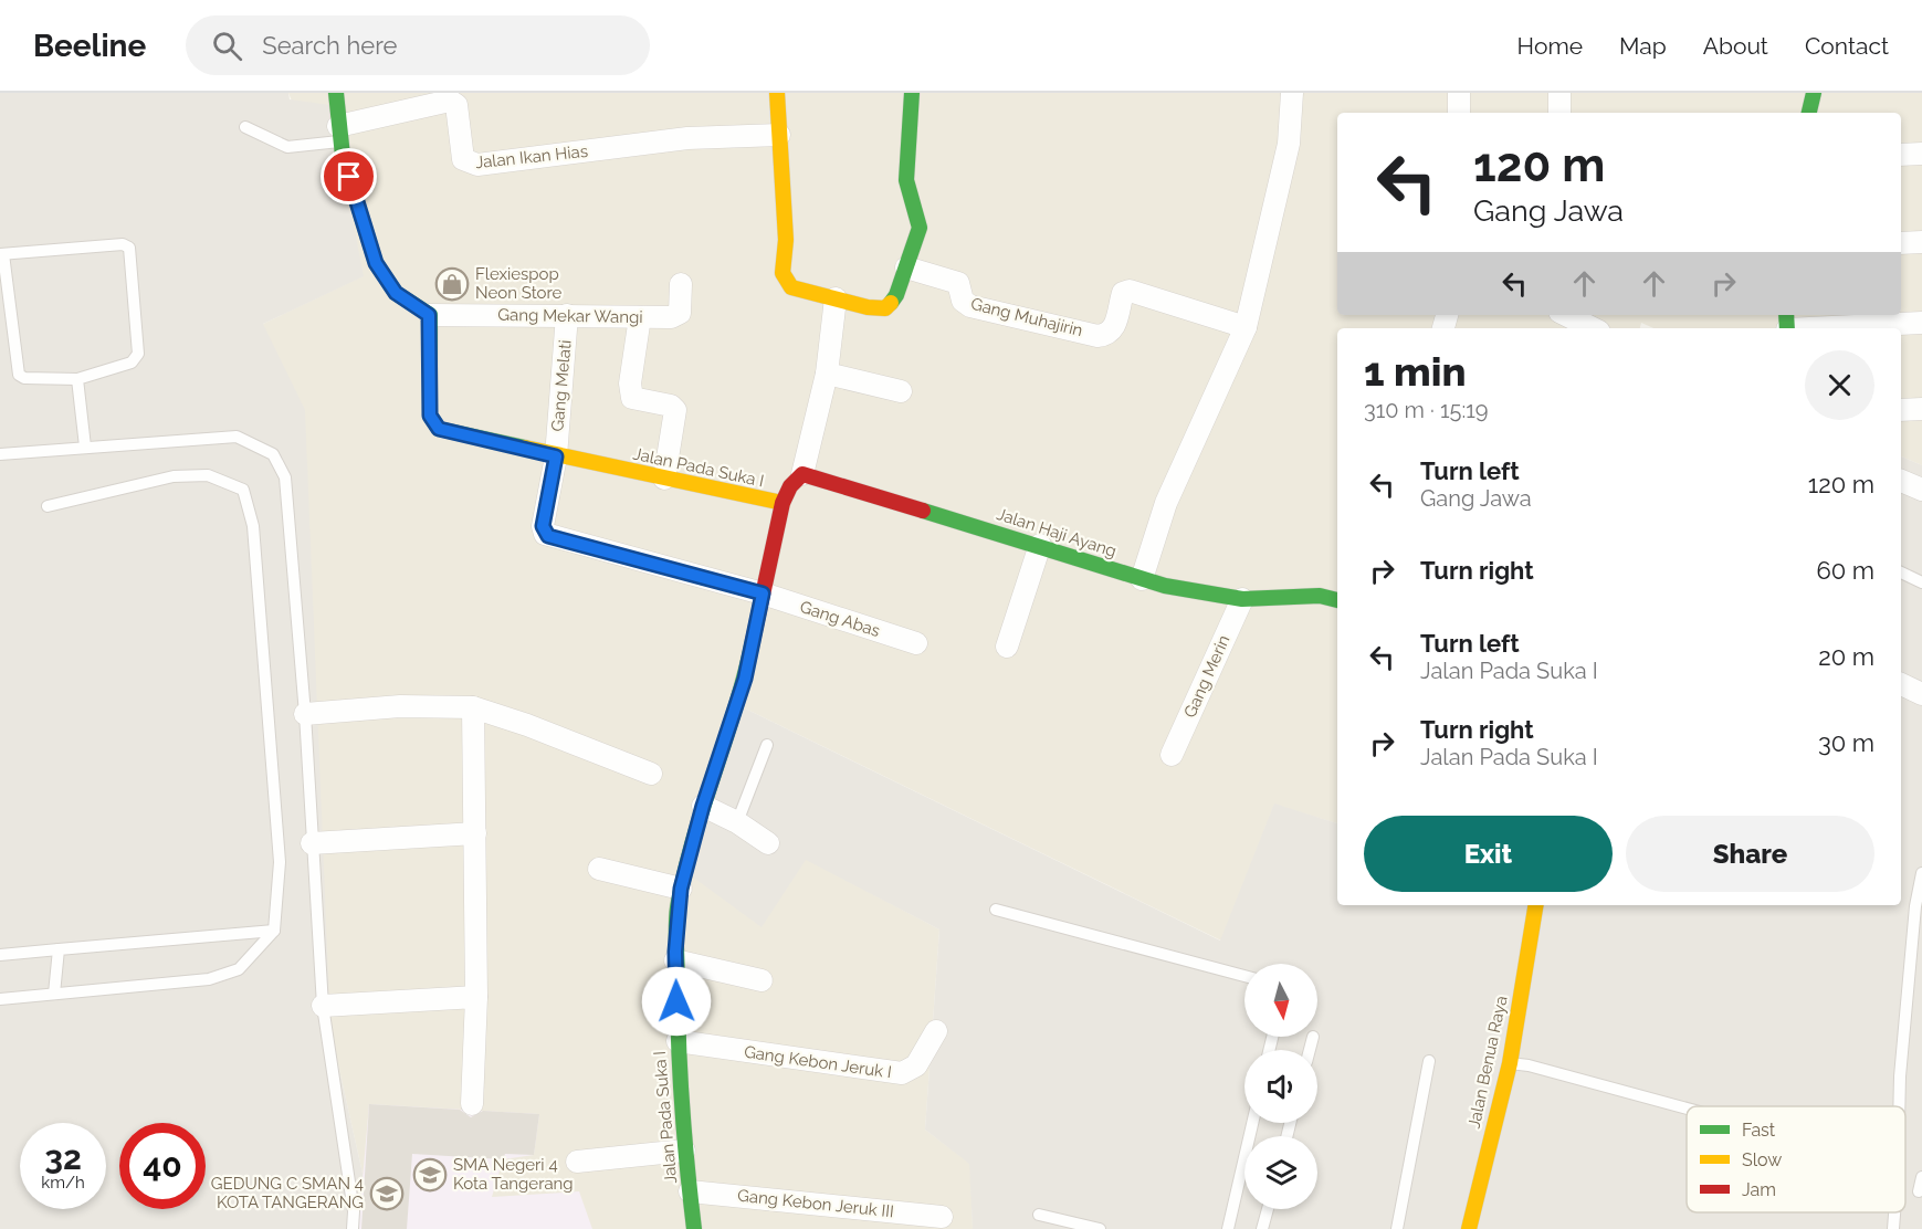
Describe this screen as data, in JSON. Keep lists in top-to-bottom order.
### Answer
{
  "streets": {
    "street": [
      "Jalan Ikan Hias",
      "Gang Mekar Wangi",
      "Gang Muhajirin",
      "Gang Melati",
      "Jalan Pada Suka I",
      "Jalan Haji Ayang",
      "Gang Abas",
      "Gang Merin",
      "Gang Kebon Jeruk I",
      "Jalan Benua Raya",
      "Gang Kebon Jeruk III"
    ]
  },
  "crossings": [
    ["Gang Mekar Wangi", "Gang Melati"],
    ["Gang Mekar Wangi", "Jalan Pada Suka I"],
    ["Gang Melati", "Jalan Pada Suka I"],
    ["Gang Melati", "Gang Abas"],
    ["Jalan Pada Suka I", "Gang Abas"],
    ["Jalan Pada Suka I", "Gang Kebon Jeruk I"],
    ["Jalan Pada Suka I", "Gang Kebon Jeruk III"],
    ["Jalan Haji Ayang", "Gang Merin"]
  ],
  "places": {
    "shop": ["Flexiespop Neon Store"],
    "school or university": ["SMA Negeri 4 Kota Tangerang", "GEDUNG C SMAN 4 KOTA TANGERANG"]
  },
  "legend": ["Fast", "Slow", "Jam"],
  "north": "bottom",
  "page": {
    "header": "Beeline",
    "search": "Search here",
    "nav": [
      "Home",
      "Map",
      "About",
      "Contact"
    ],
    "turn": ["120 m", "Gang Jawa"],
    "heading": ["1 min", "310 m · 15:19"],
    "list": [
      {
        "name": "Turn left",
        "note": "Gang Jawa",
        "value": "120 m"
      },
      {
        "name": "Turn right",
        "value": "60 m"
      },
      {
        "name": "Turn left",
        "note": "Jalan Pada Suka I",
        "value": "20 m"
      },
      {
        "name": "Turn right",
        "note": "Jalan Pada Suka I",
        "value": "30 m"
      }
    ],
    "buttons": ["Exit", "Share"],
    "speed": "32 km/h",
    "limit": "40"
  }
}
